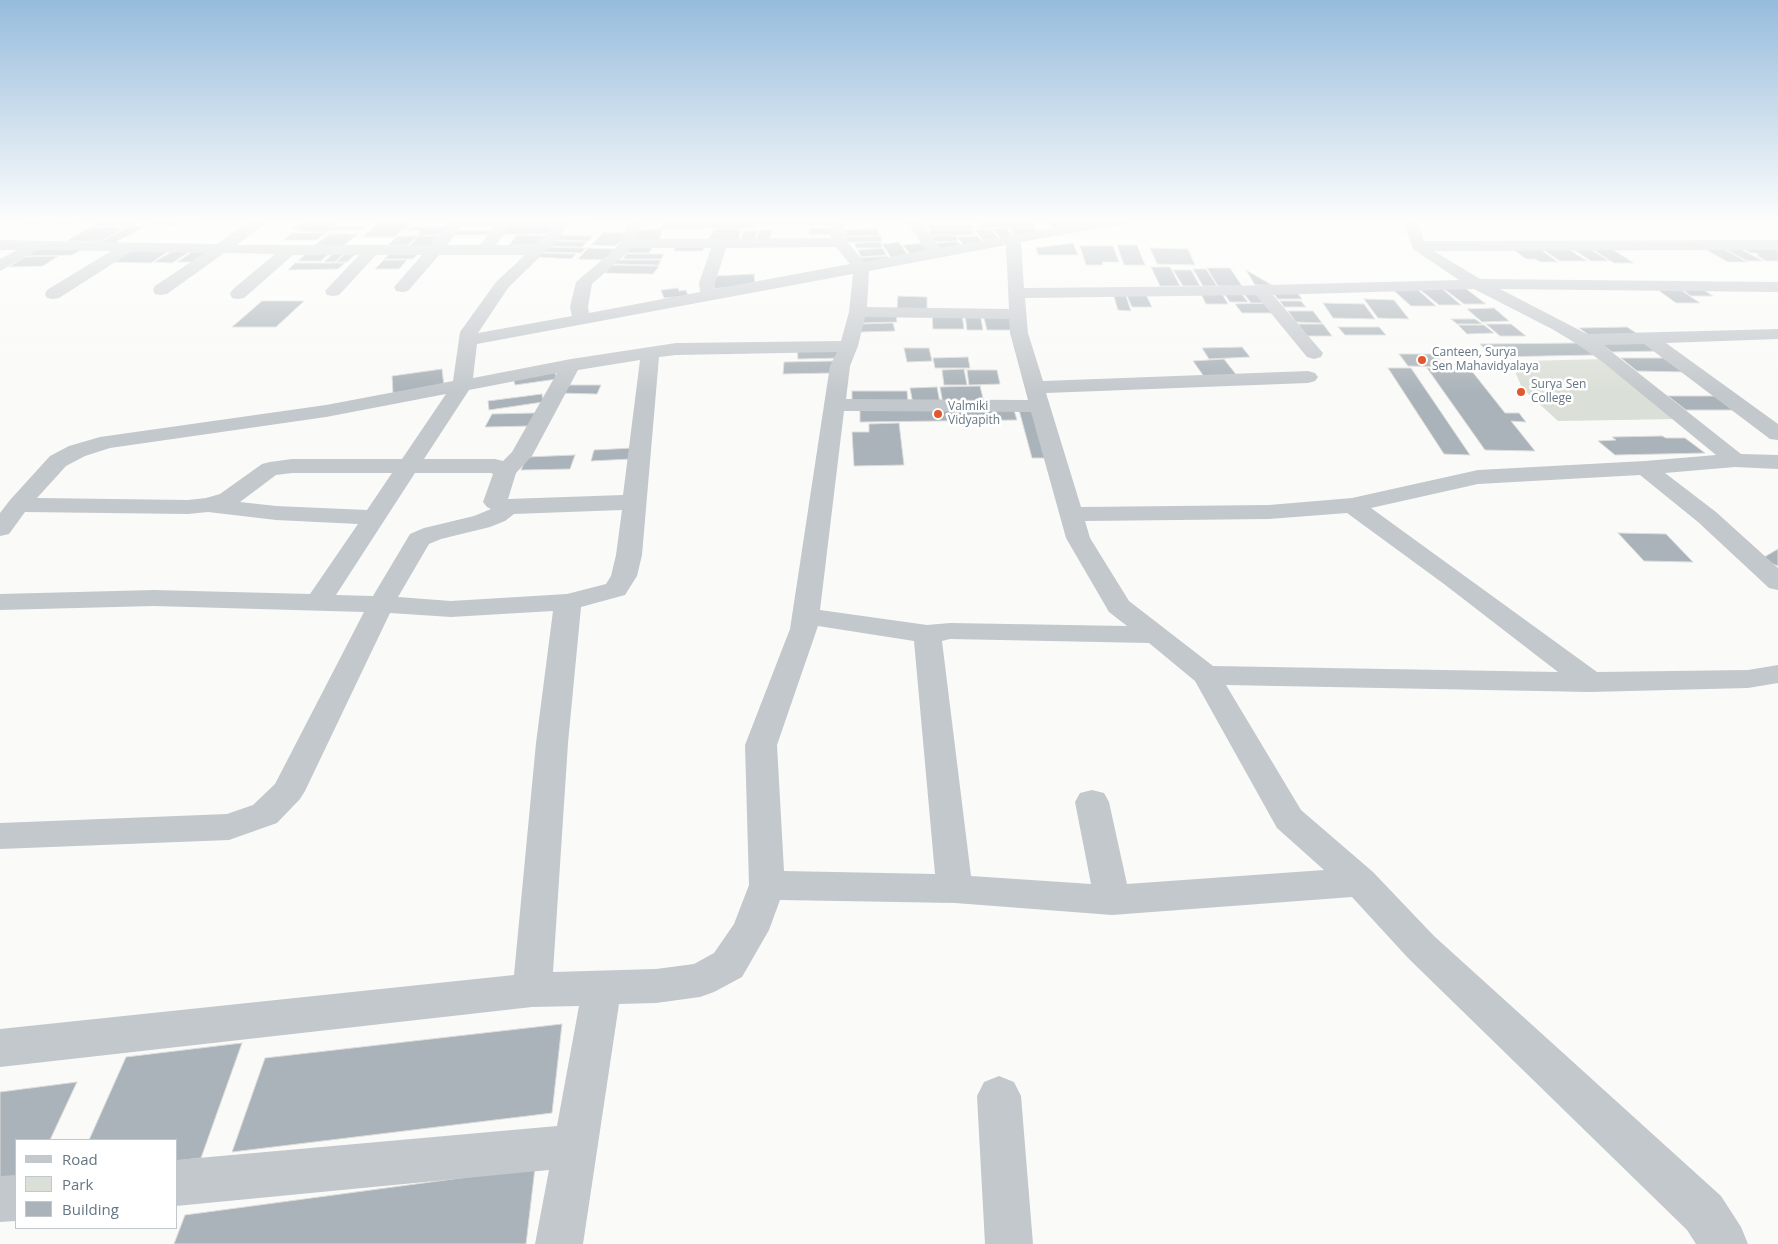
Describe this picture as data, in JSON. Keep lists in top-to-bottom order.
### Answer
{
  "places": ["Canteen, Surya Sen Mahavidyalaya", "Surya Sen College", "Valmiki Vidyapith"],
  "legend": ["Road", "Park", "Building"]
}
